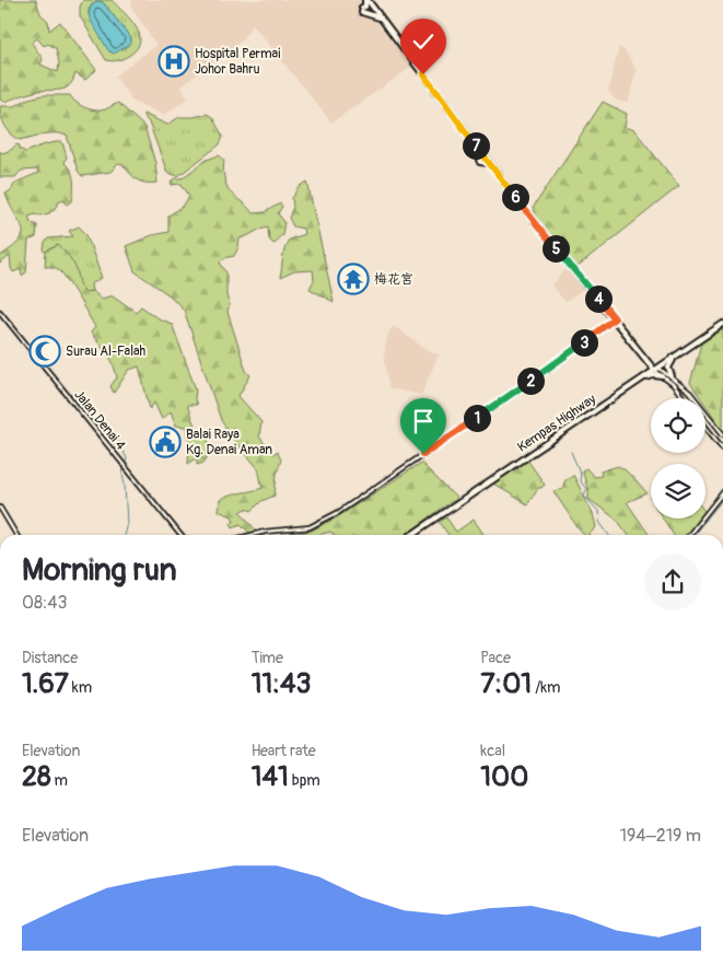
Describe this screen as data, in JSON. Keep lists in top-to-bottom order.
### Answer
{
  "streets": {
    "main road": ["Kempas Highway"],
    "street": ["Jalan Denai 4"]
  },
  "places": {
    "hospital": ["Hospital Permai Johor Bahru"],
    "temple": ["梅花宫"],
    "mosque": ["Surau Al-Falah"],
    "public building": ["Balai Raya Kg. Denai Aman"]
  },
  "page": {
    "pins": [
      "7",
      "6",
      "5",
      "4",
      "3",
      "2",
      "1"
    ],
    "heading": ["Morning run", "08:43"],
    "stats": [
      ["Distance", "1.67 km"],
      ["Time", "11:43"],
      ["Pace", "7:01 /km"],
      ["Elevation", "28 m"],
      ["Heart rate", "141 bpm"],
      ["kcal", "100"]
    ],
    "chart": ["Elevation", "194–219 m"]
  }
}
